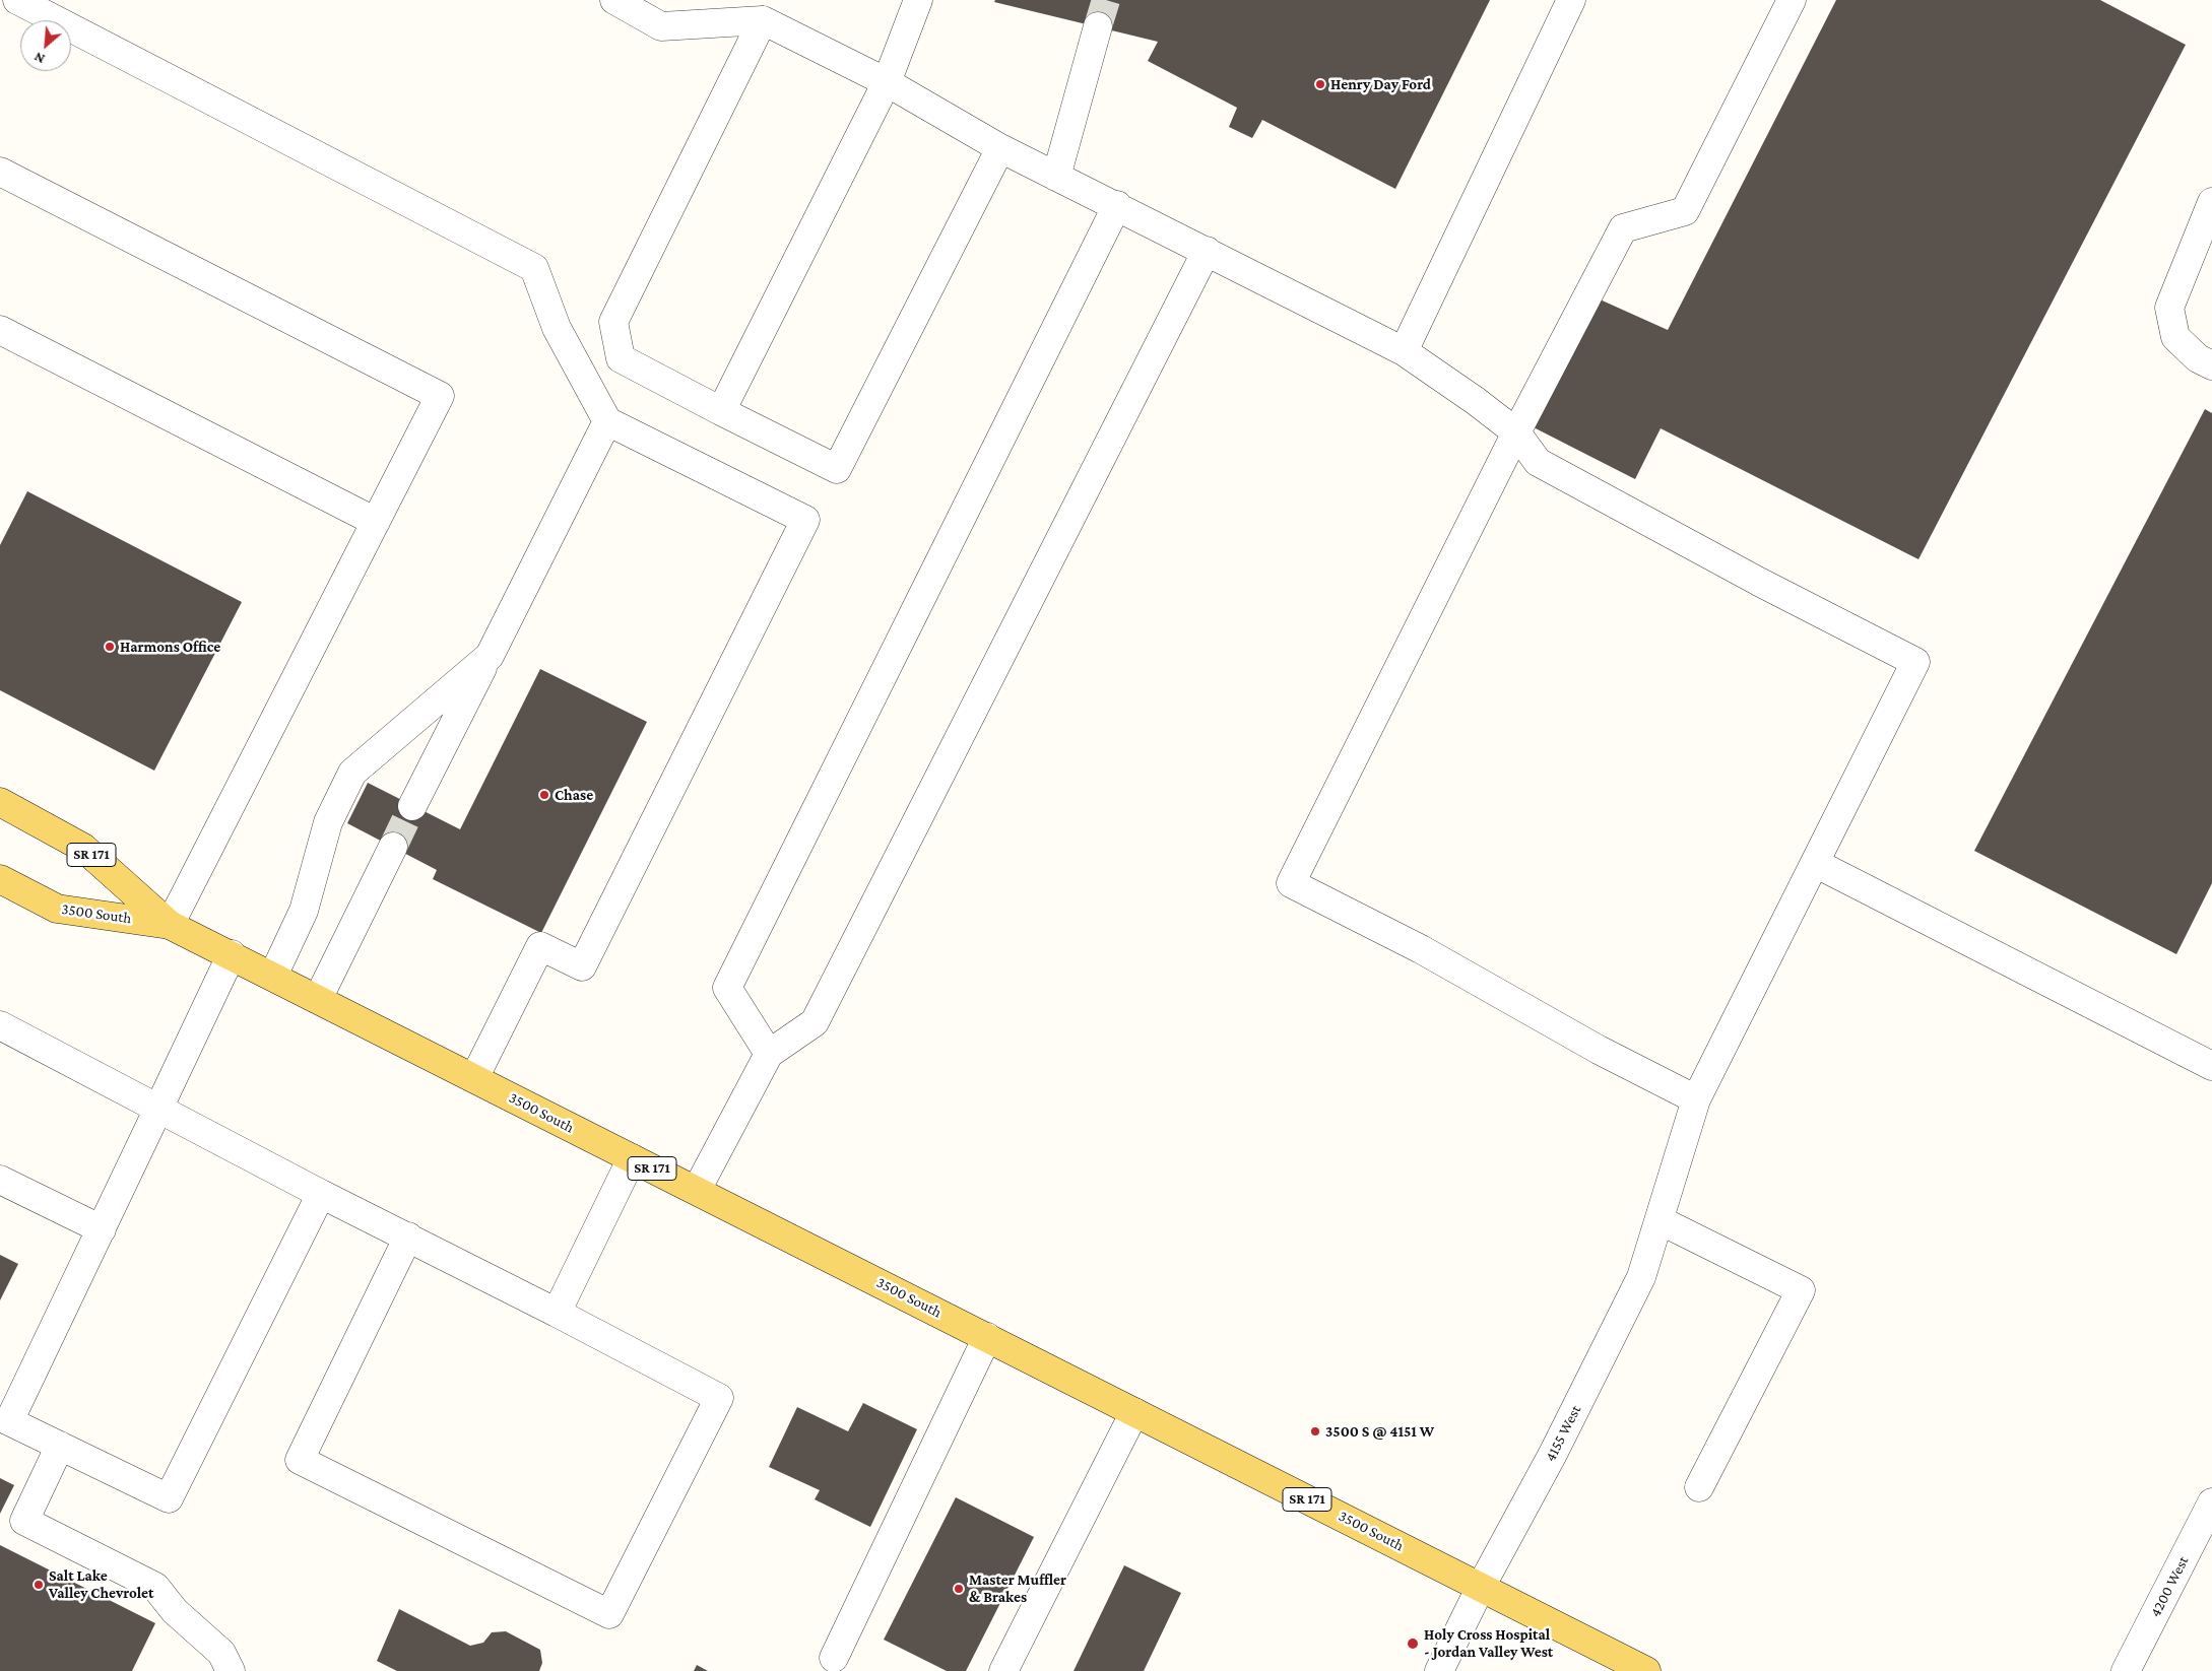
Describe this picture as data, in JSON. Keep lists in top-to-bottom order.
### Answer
{
  "streets": {
    "main road": ["SR 171", "3500 South"],
    "street": ["4155 West", "4200 West"]
  },
  "crossings": [
    ["3500 South", "4155 West"]
  ],
  "places": [
    "Henry Day Ford",
    "Harmons Office",
    "Chase",
    "3500 S @ 4151 W",
    "Salt Lake Valley Chevrolet",
    "Master Muffler & Brakes",
    "Holy Cross Hospital - Jordan Valley West"
  ],
  "north": "bottom left"
}
